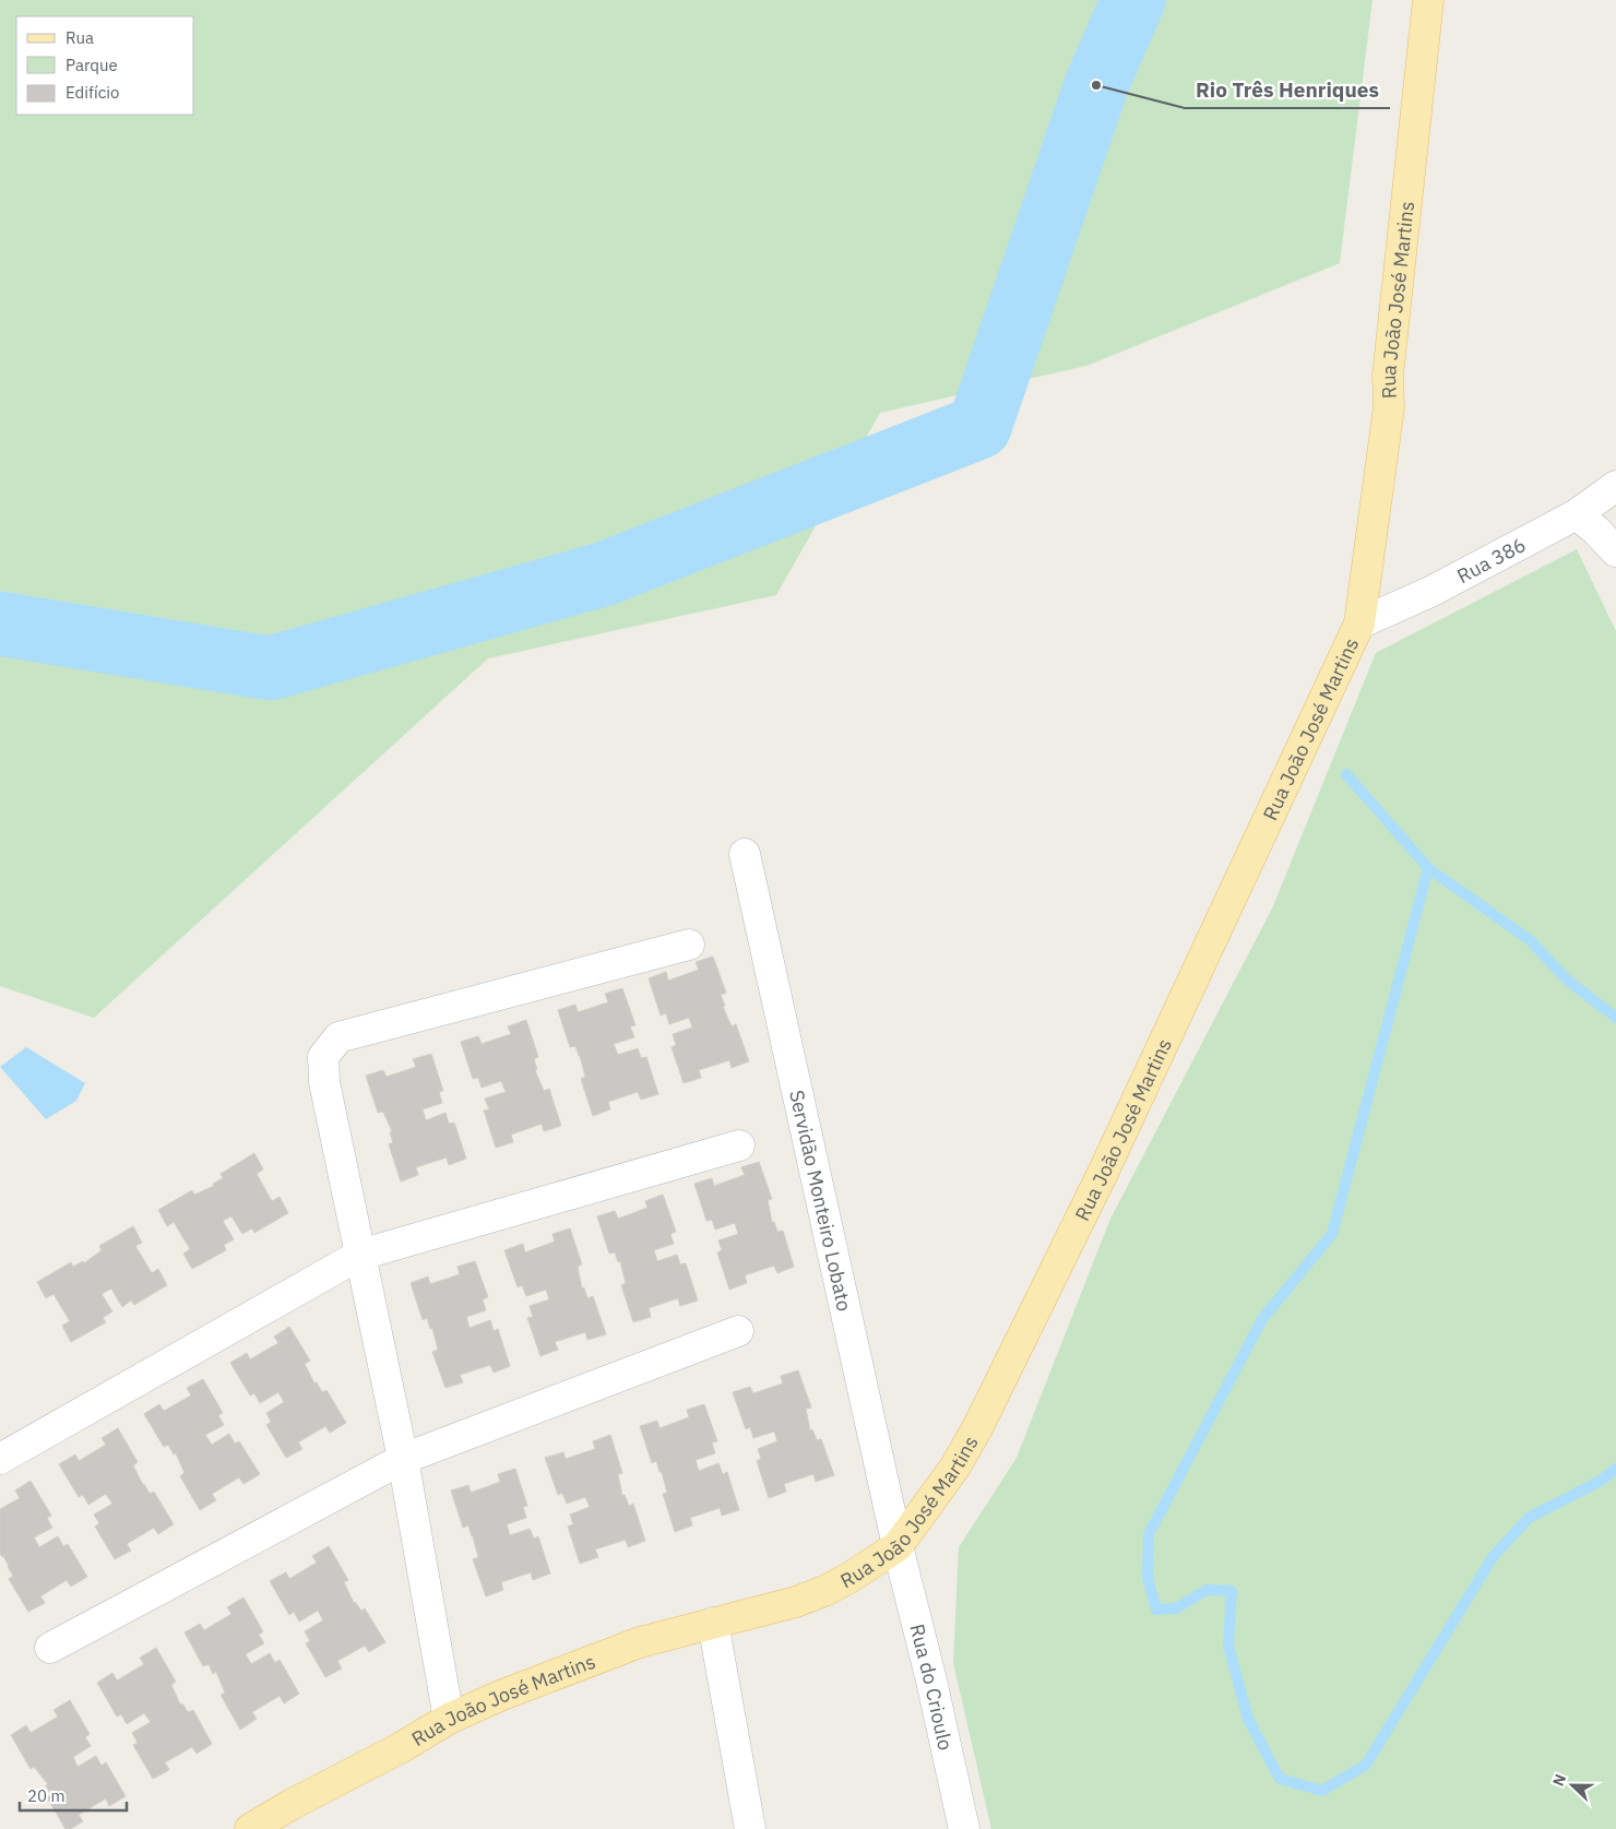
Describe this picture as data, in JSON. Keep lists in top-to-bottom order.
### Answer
{
  "streets": {
    "main road": ["Rua João José Martins"],
    "street": ["Rua 386", "Servidão Monteiro Lobato", "Rua do Crioulo"]
  },
  "crossings": [
    ["Rua João José Martins", "Rua 386"],
    ["Rua João José Martins", "Servidão Monteiro Lobato"],
    ["Rua João José Martins", "Rua do Crioulo"],
    ["Servidão Monteiro Lobato", "Rua do Crioulo"]
  ],
  "places": ["Rio Três Henriques"],
  "legend": ["Rua", "Parque", "Edifício"],
  "scale_bar": "20 m",
  "north": "left"
}
